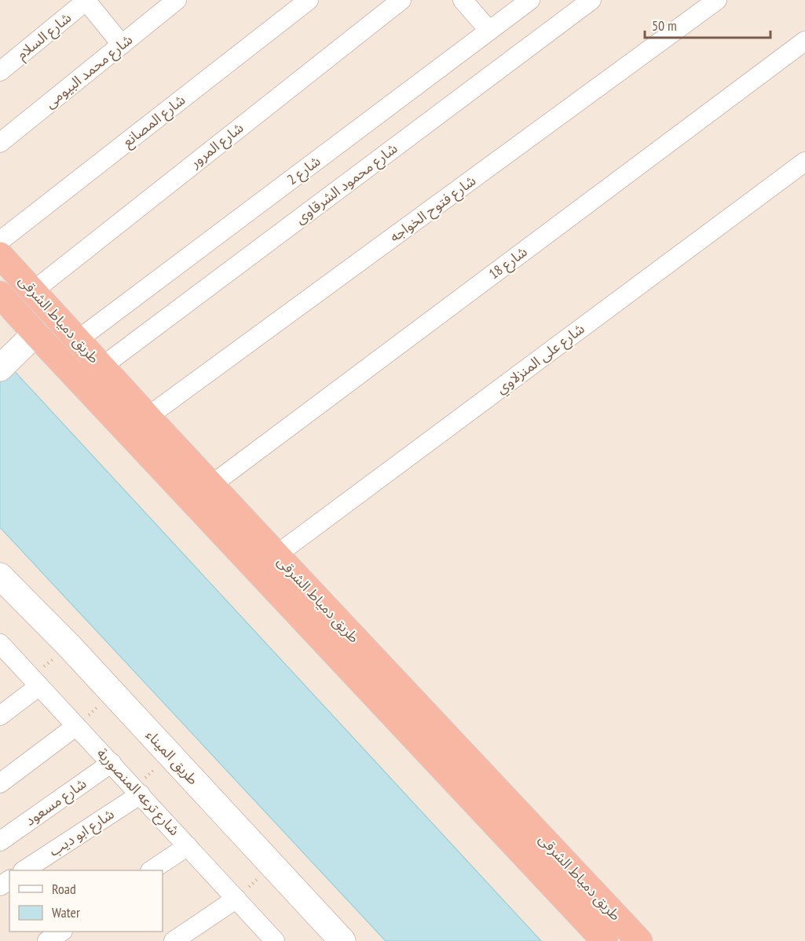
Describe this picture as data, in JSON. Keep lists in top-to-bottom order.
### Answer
{
  "streets": {
    "highway": ["طريق دمياط الشرقى"],
    "street": [
      "شارع السلام",
      "شارع محمد البيومى",
      "شارع المصانع",
      "شارع المرور",
      "شارع 2",
      "شارع محمود الشرقاوى",
      "شارع فتوح الخواجه",
      "شارع 18",
      "شارع على المنزلاوي",
      "طريق الميناء",
      "شارع ترعه المنصورية",
      "شارع مسعود",
      "شارع ابو ديب"
    ]
  },
  "crossings": [
    ["شارع المرور", "طريق دمياط الشرقى"],
    ["شارع 2", "طريق دمياط الشرقى"],
    ["شارع محمود الشرقاوى", "طريق دمياط الشرقى"],
    ["شارع فتوح الخواجه", "طريق دمياط الشرقى"],
    ["شارع 18", "طريق دمياط الشرقى"],
    ["طريق دمياط الشرقى", "شارع على المنزلاوي"],
    ["شارع ترعه المنصورية", "شارع مسعود"],
    ["شارع ترعه المنصورية", "شارع ابو ديب"]
  ],
  "legend": ["Road", "Water"],
  "scale_bar": "50 m"
}
